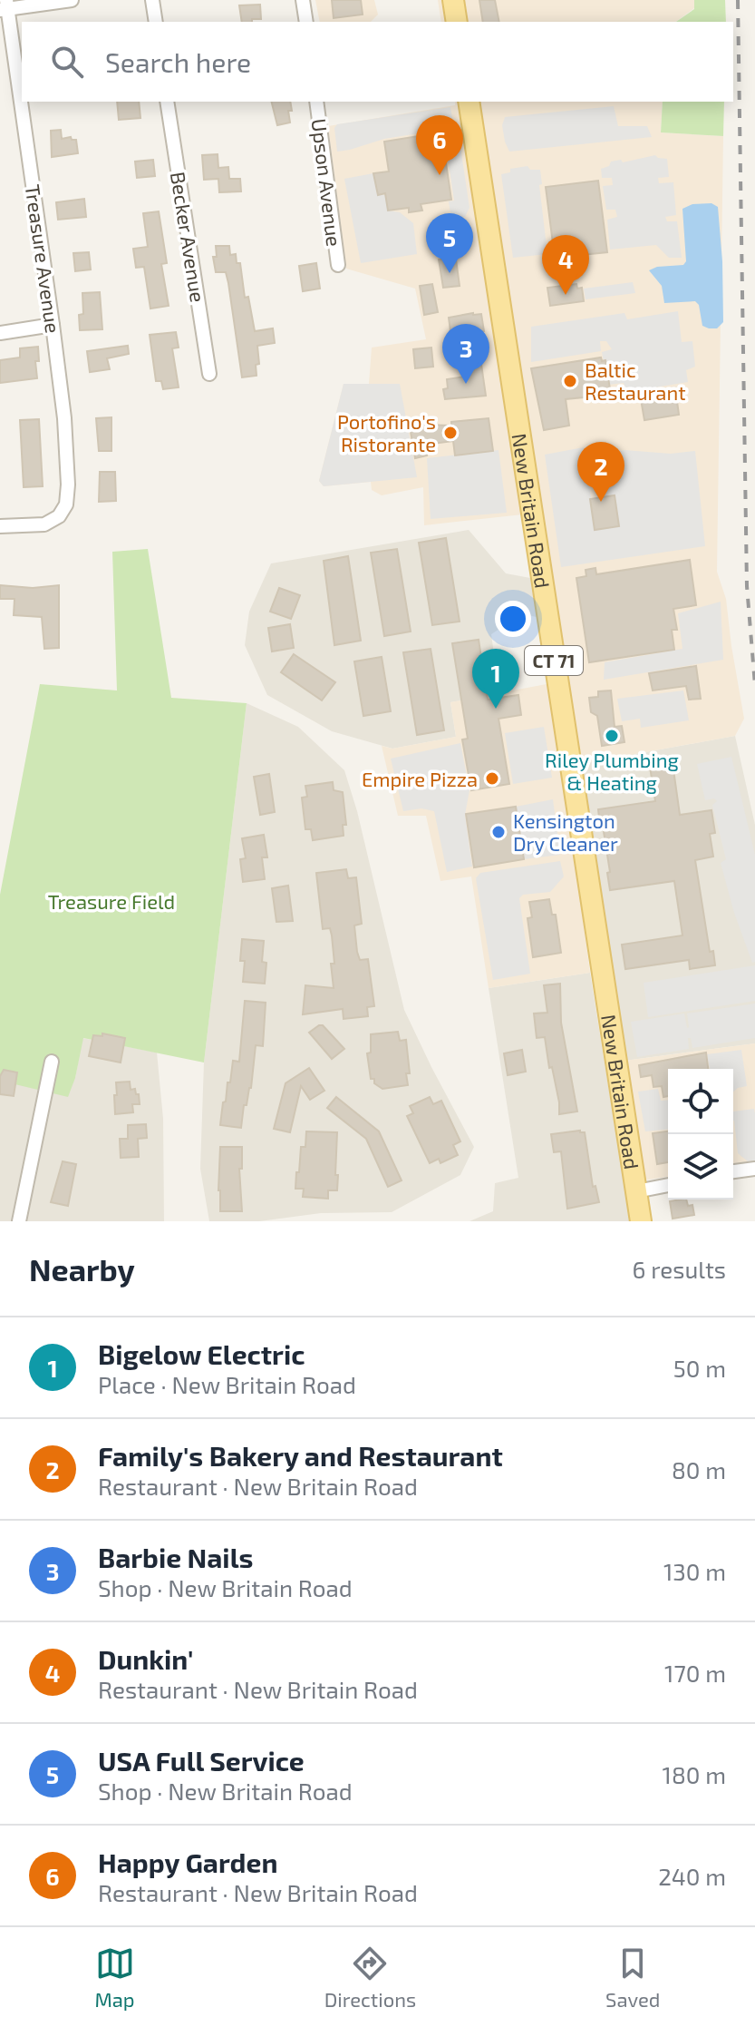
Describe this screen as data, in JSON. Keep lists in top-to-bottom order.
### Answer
{
  "streets": {
    "main road": ["New Britain Road", "CT 71"],
    "street": ["Upson Avenue", "Becker Avenue", "Treasure Avenue"]
  },
  "parks": ["Treasure Field"],
  "places": [
    "Baltic Restaurant",
    "Portofino's Ristorante",
    "Riley Plumbing & Heating",
    "Empire Pizza",
    "Kensington Dry Cleaner"
  ],
  "page": {
    "search": "Search here",
    "pins": [
      "6",
      "5",
      "4",
      "3",
      "2",
      "1"
    ],
    "heading": ["Nearby", "6 results"],
    "list": [
      {
        "mark": "1",
        "name": "Bigelow Electric",
        "note": "Place · New Britain Road",
        "value": "50 m"
      },
      {
        "mark": "2",
        "name": "Family's Bakery and Restaurant",
        "note": "Restaurant · New Britain Road",
        "value": "80 m"
      },
      {
        "mark": "3",
        "name": "Barbie Nails",
        "note": "Shop · New Britain Road",
        "value": "130 m"
      },
      {
        "mark": "4",
        "name": "Dunkin'",
        "note": "Restaurant · New Britain Road",
        "value": "170 m"
      },
      {
        "mark": "5",
        "name": "USA Full Service",
        "note": "Shop · New Britain Road",
        "value": "180 m"
      },
      {
        "mark": "6",
        "name": "Happy Garden",
        "note": "Restaurant · New Britain Road",
        "value": "240 m"
      }
    ],
    "nav": ["Map", "Directions", "Saved"]
  }
}
